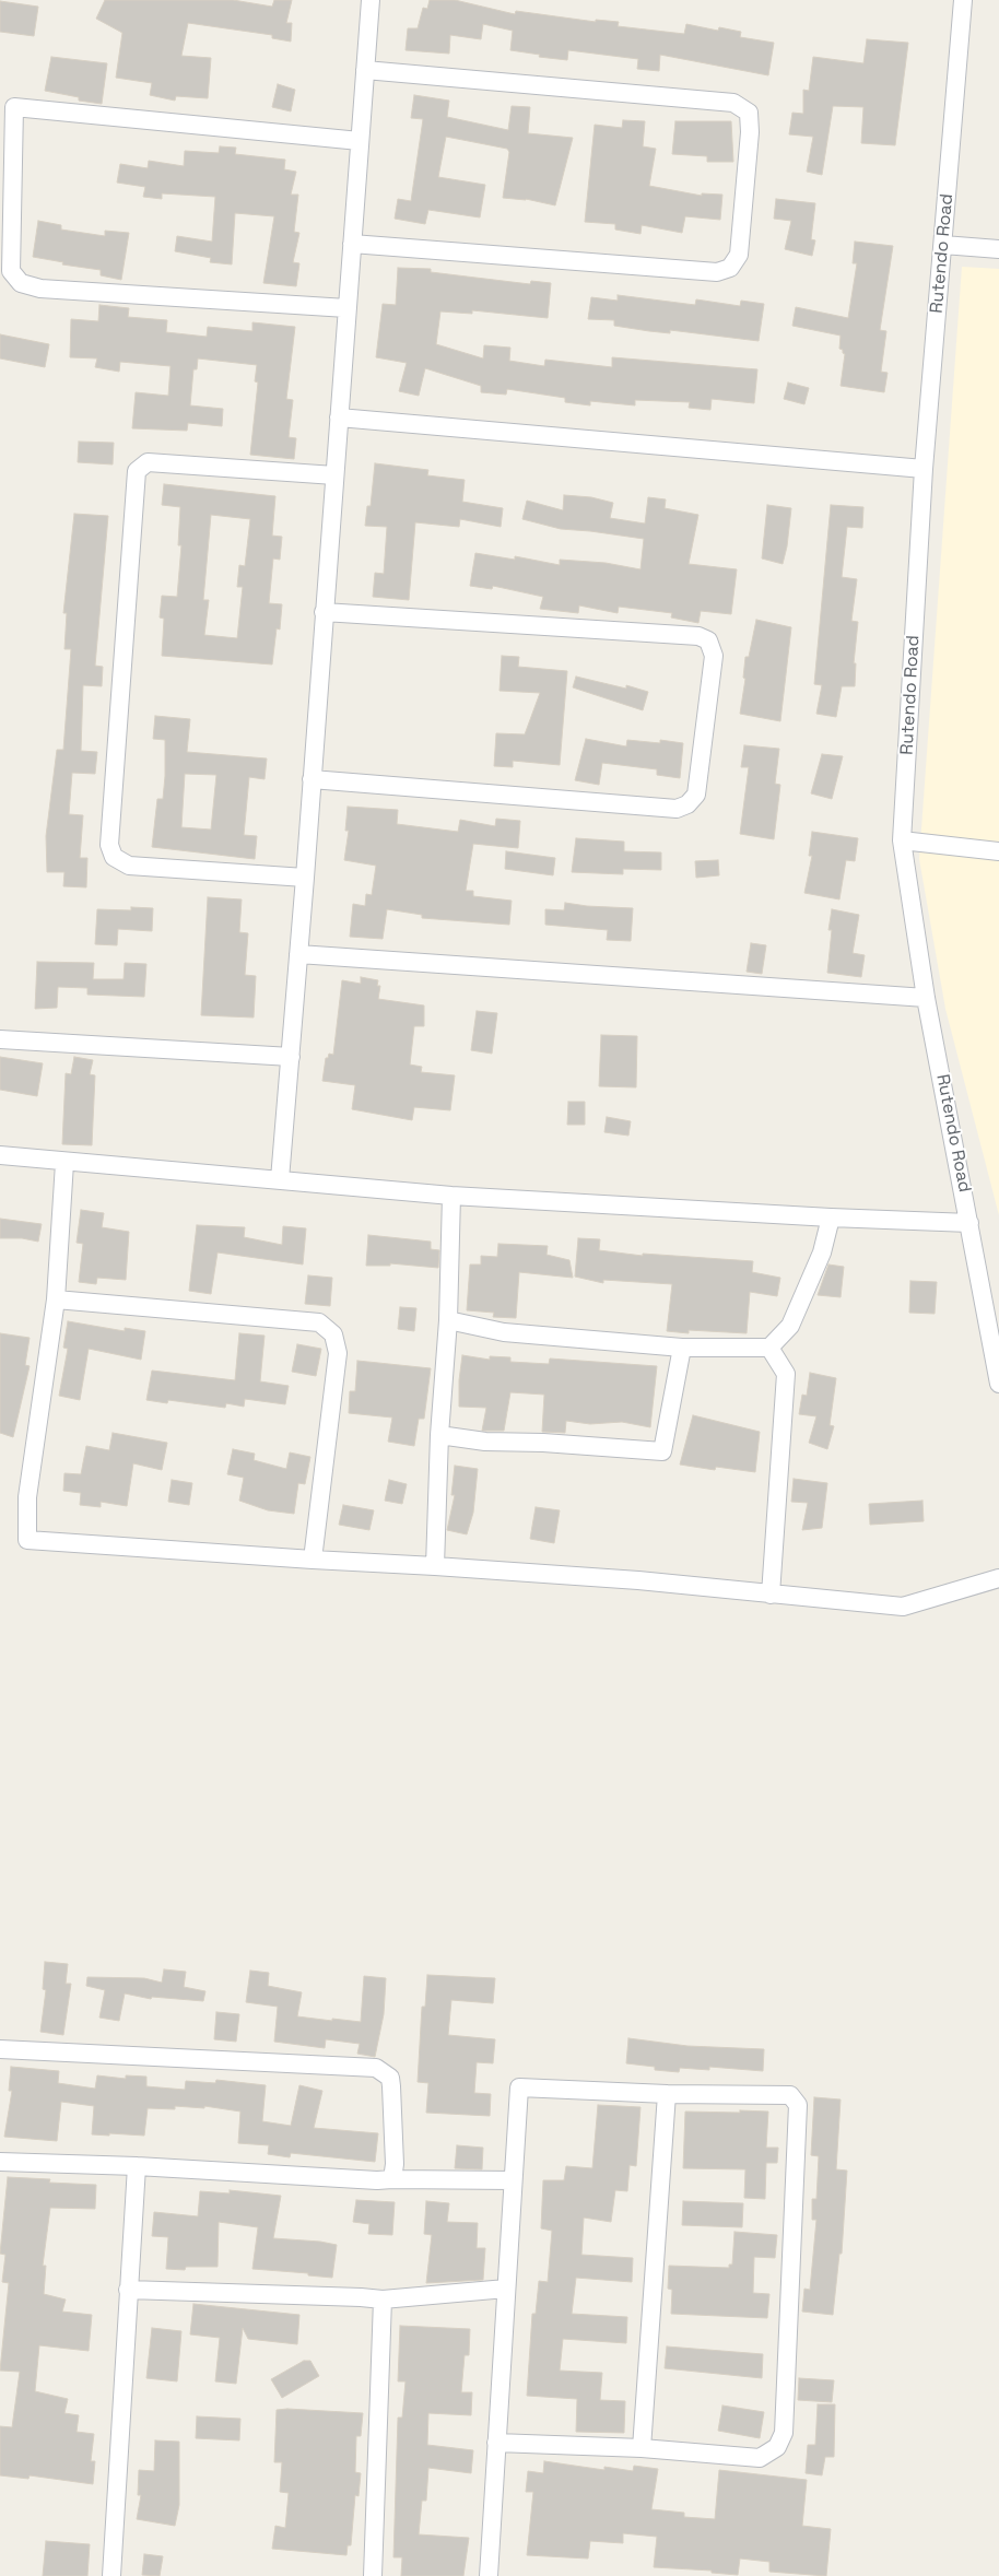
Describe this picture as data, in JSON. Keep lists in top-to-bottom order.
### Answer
{
  "streets": {
    "street": ["Rutendo Road"]
  }
}
